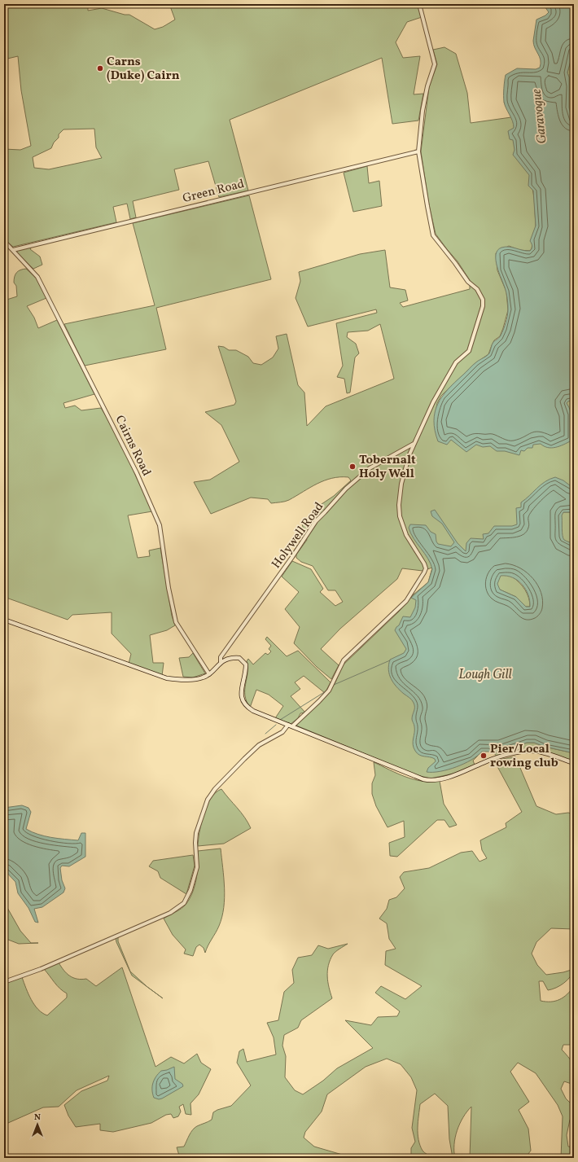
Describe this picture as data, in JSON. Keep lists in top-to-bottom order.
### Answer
{
  "streets": {
    "street": ["Green Road", "Cairns Road", "Holywell Road"]
  },
  "crossings": [
    ["Green Road", "Cairns Road"]
  ],
  "water": ["Garavogue", "Lough Gill"],
  "places": ["Carns (Duke) Cairn", "Tobernalt Holy Well", "Pier/Local rowing club"],
  "north": "top"
}
